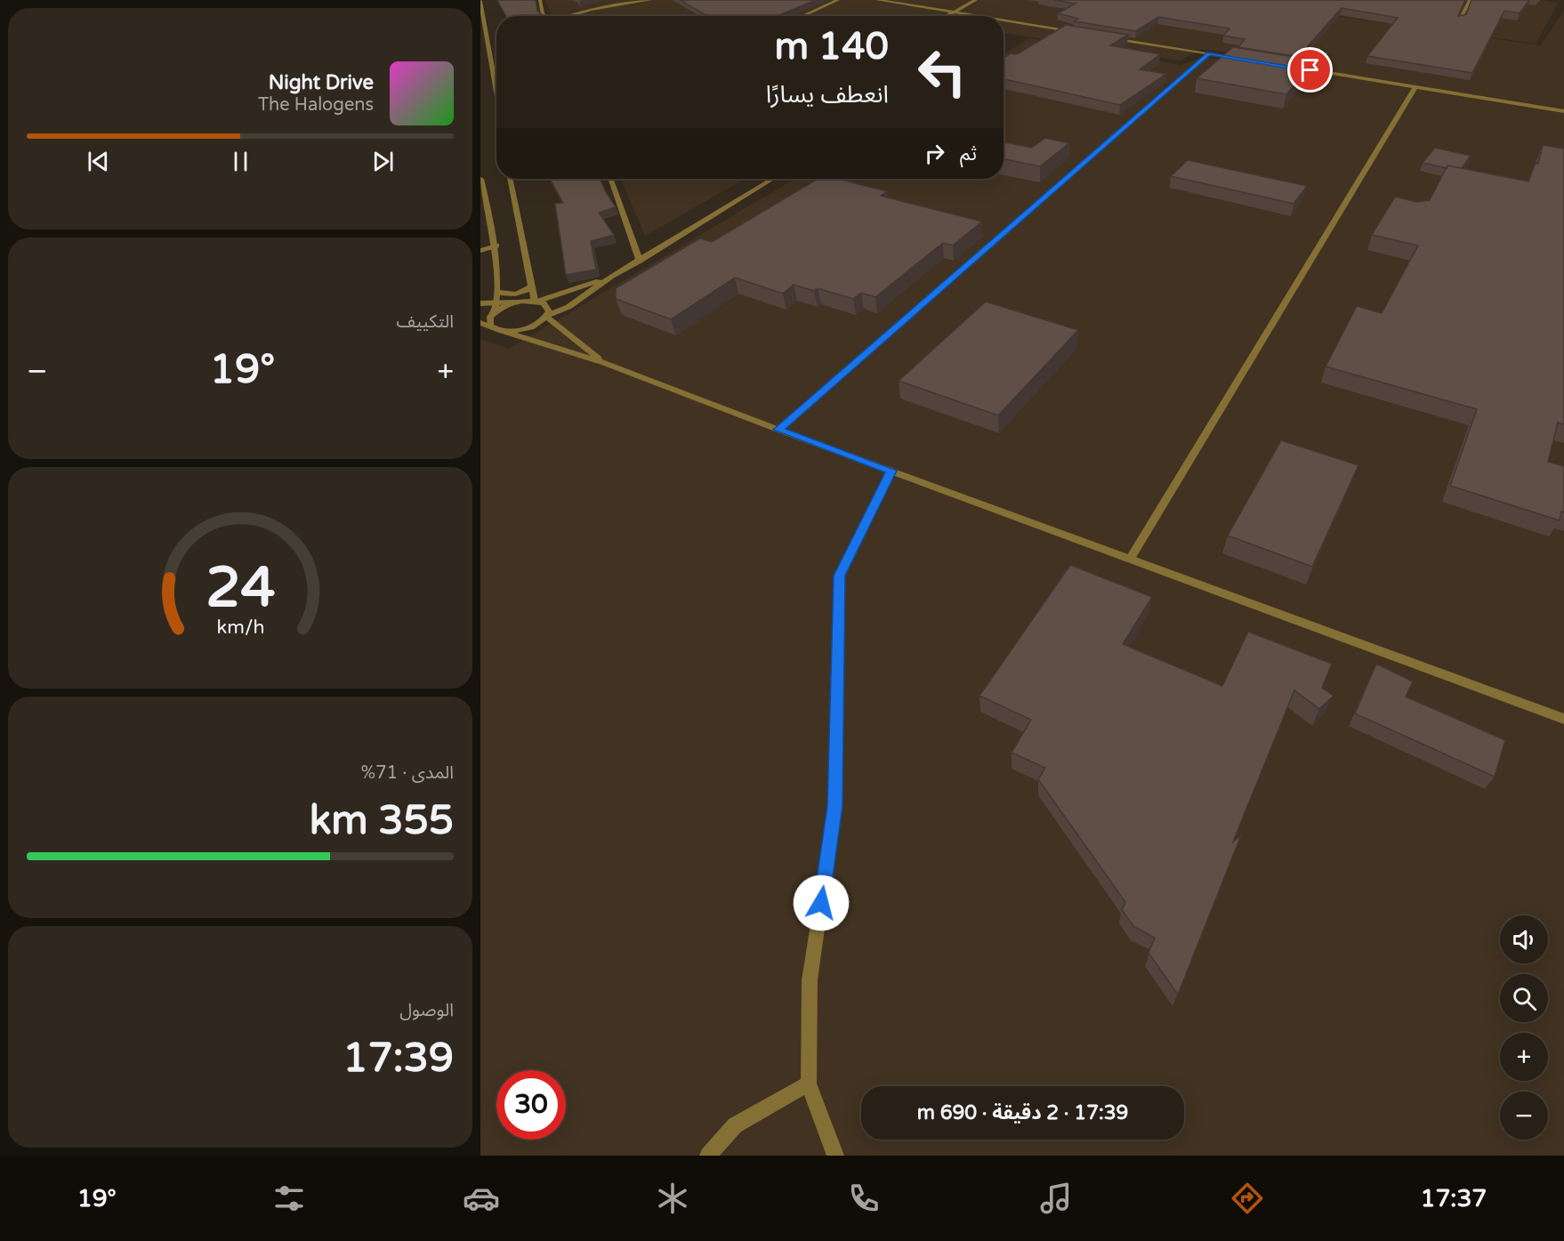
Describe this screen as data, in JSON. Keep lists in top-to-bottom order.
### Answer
{
  "page": {
    "turn": ["140 m", "انعطف يسارًا"],
    "song": ["Night Drive", "The Halogens"],
    "then": "ثم",
    "tile": [
      "التكييف",
      ["المدى · 71%", "355 km"],
      ["الوصول", "17:39"]
    ],
    "heat": ["−", "19°", "+"],
    "map_buttons": ["+", "−"],
    "limit": "30",
    "trip": "17:39 · 2 دقيقة · 690 m",
    "tabs": ["17:37", "19°"],
    "gauge": ["24", "km/h"]
  }
}
